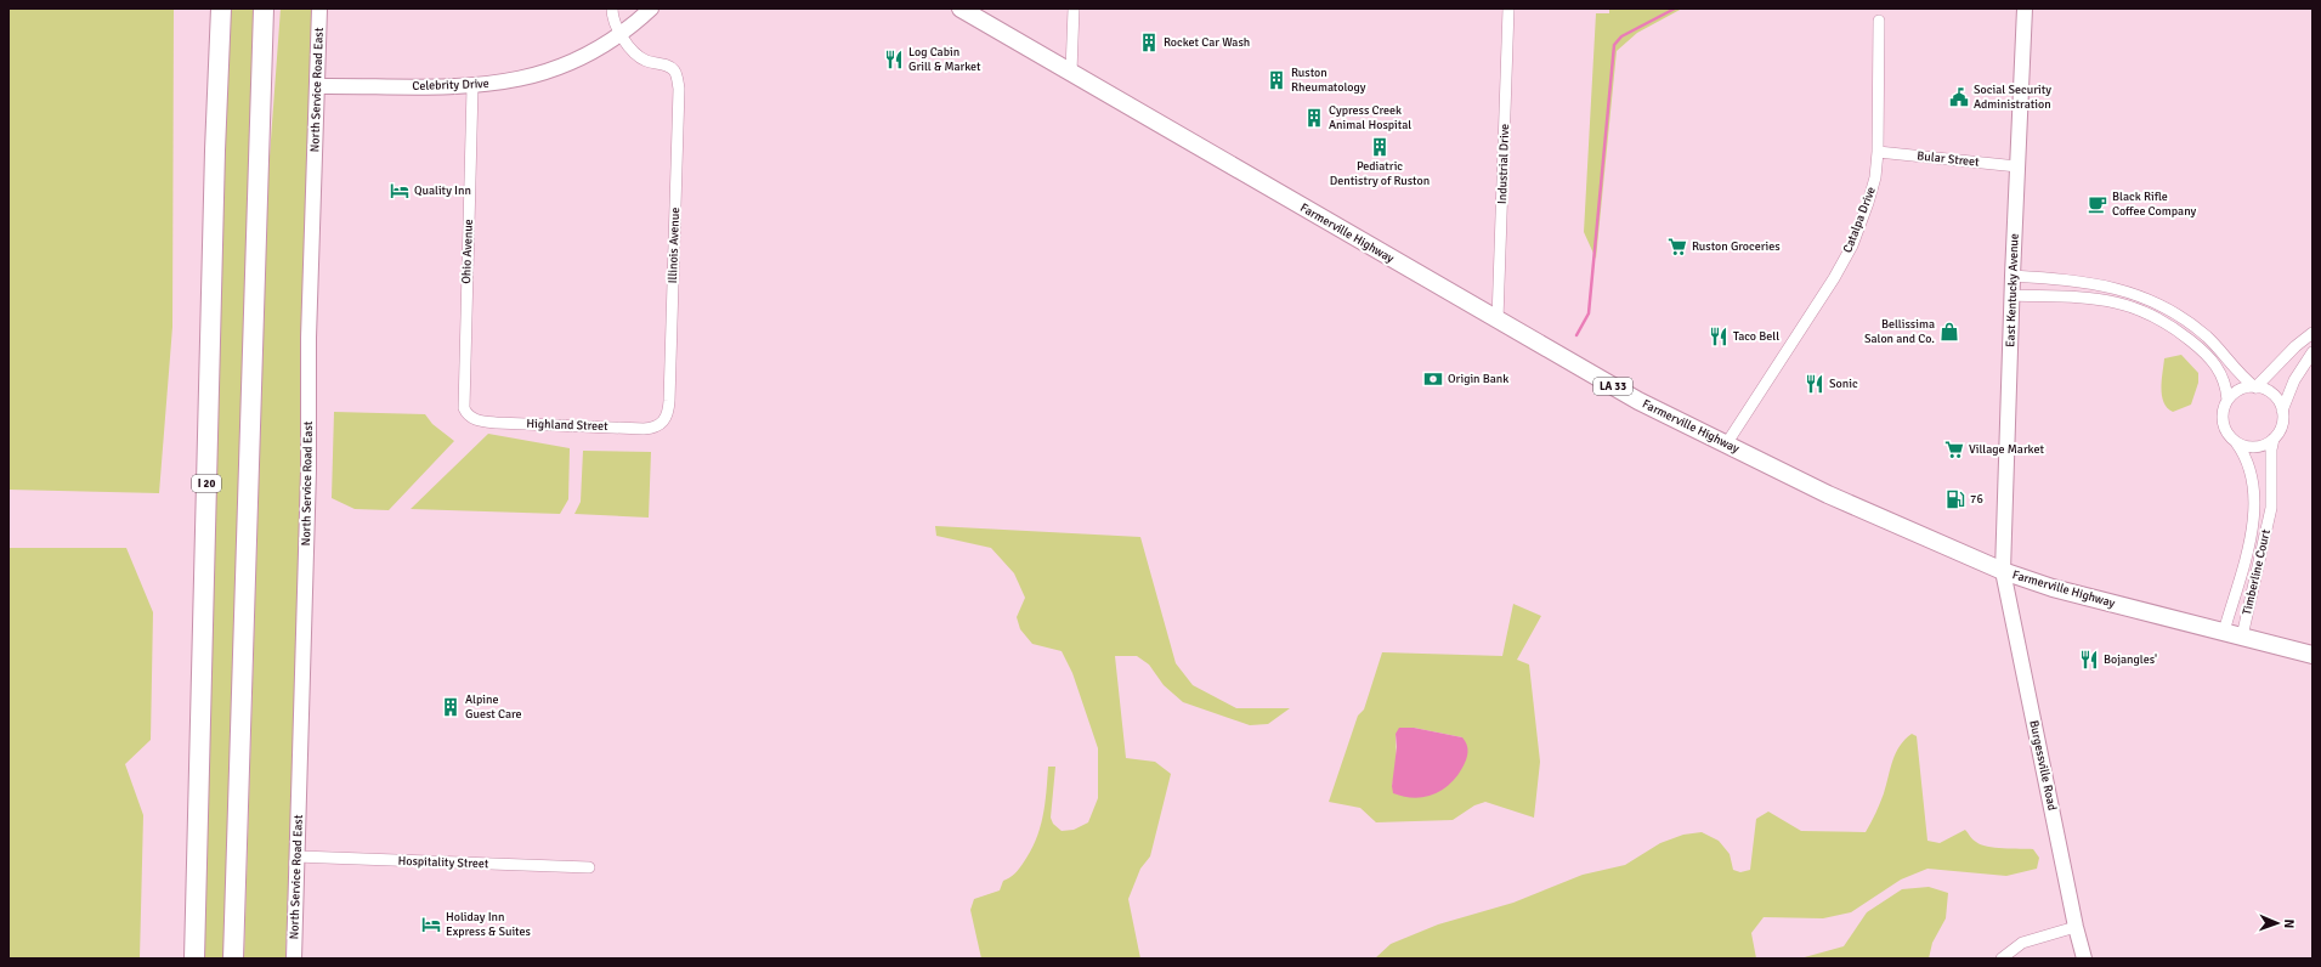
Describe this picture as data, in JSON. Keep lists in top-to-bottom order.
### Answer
{
  "streets": {
    "highway": ["I 20"],
    "main road": ["Farmerville Highway", "LA 33"],
    "street": [
      "Celebrity Drive",
      "North Service Road East",
      "Bular Street",
      "Industrial Drive",
      "Catalpa Drive",
      "Illinois Avenue",
      "Ohio Avenue",
      "East Kentucky Avenue",
      "Highland Street",
      "Timberline Court",
      "Burgessville Road",
      "Hospitality Street"
    ]
  },
  "crossings": [
    ["Celebrity Drive", "North Service Road East"],
    ["Celebrity Drive", "Illinois Avenue"],
    ["Celebrity Drive", "Ohio Avenue"],
    ["North Service Road East", "Hospitality Street"],
    ["Bular Street", "Catalpa Drive"],
    ["Bular Street", "East Kentucky Avenue"],
    ["Industrial Drive", "Farmerville Highway"],
    ["Catalpa Drive", "Farmerville Highway"],
    ["Farmerville Highway", "East Kentucky Avenue"],
    ["Farmerville Highway", "Timberline Court"],
    ["Farmerville Highway", "Burgessville Road"],
    ["Illinois Avenue", "Highland Street"],
    ["Ohio Avenue", "Highland Street"],
    ["East Kentucky Avenue", "Timberline Court"],
    ["East Kentucky Avenue", "Burgessville Road"]
  ],
  "places": {
    "building": [
      "Rocket Car Wash",
      "Ruston Rheumatology",
      "Cypress Creek Animal Hospital",
      "Pediatric Dentistry of Ruston",
      "Alpine Guest Care"
    ],
    "restaurant": [
      "Log Cabin Grill & Market",
      "Taco Bell",
      "Sonic",
      "Bojangles'"
    ],
    "public building": ["Social Security Administration"],
    "hotel": ["Quality Inn", "Holiday Inn Express & Suites"],
    "cafe": ["Black Rifle Coffee Company"],
    "supermarket": ["Ruston Groceries", "Village Market"],
    "shop": ["Bellissima Salon and Co."],
    "bank": ["Origin Bank"],
    "fuel station": ["76"]
  },
  "north": "right"
}
